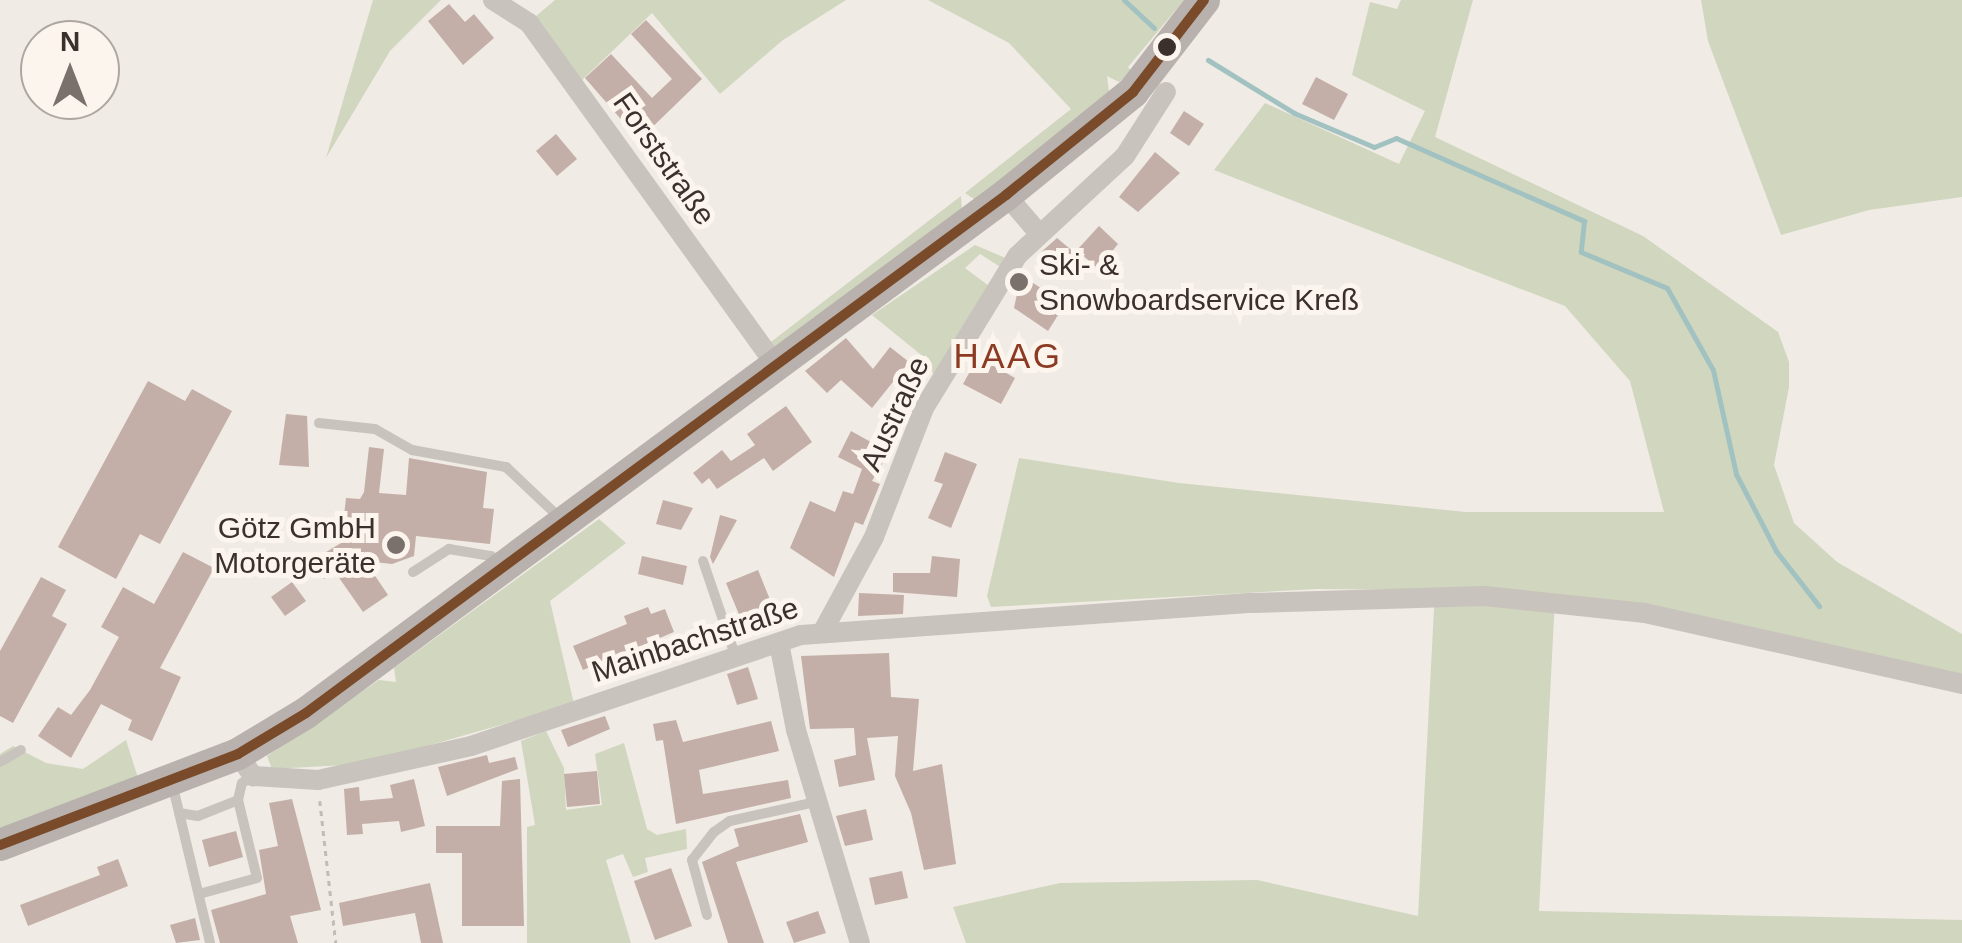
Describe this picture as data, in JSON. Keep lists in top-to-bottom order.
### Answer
{
  "streets": {
    "street": ["Forststraße", "Austraße", "Mainbachstraße"]
  },
  "crossings": [
    ["Austraße", "Mainbachstraße"]
  ],
  "districts": ["HAAG"],
  "places": ["Ski- & Snowboardservice Kreß", "Götz GmbH Motorgeräte"],
  "north": "top"
}
